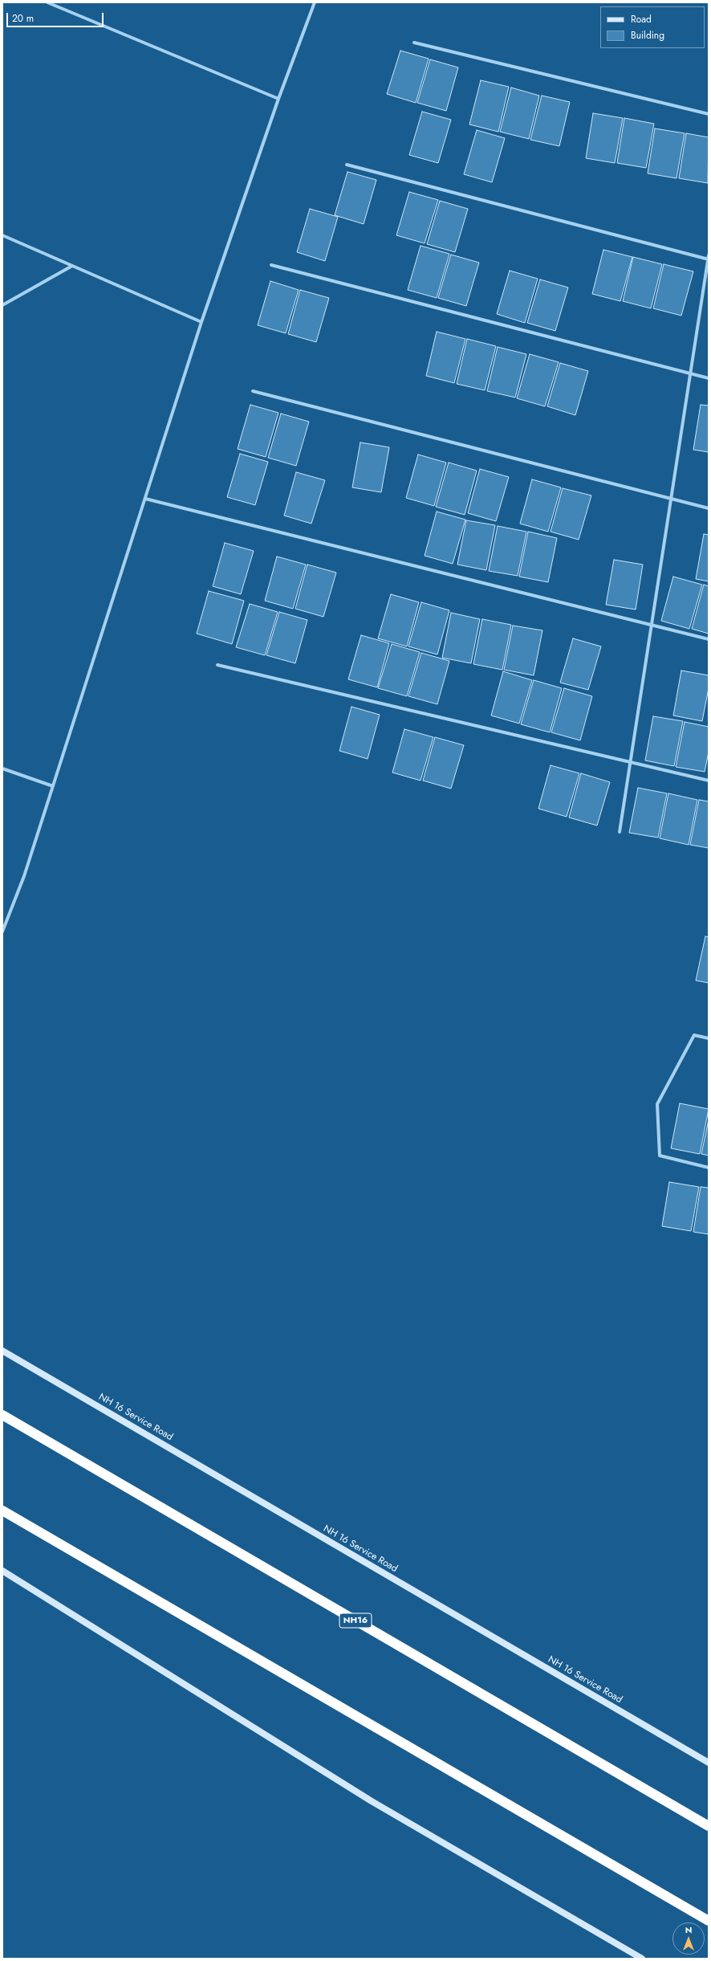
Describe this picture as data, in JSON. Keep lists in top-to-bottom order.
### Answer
{
  "streets": {
    "highway": ["NH16"],
    "street": ["NH 16 Service Road"]
  },
  "legend": ["Road", "Building"],
  "scale_bar": "20 m",
  "north": "top"
}
